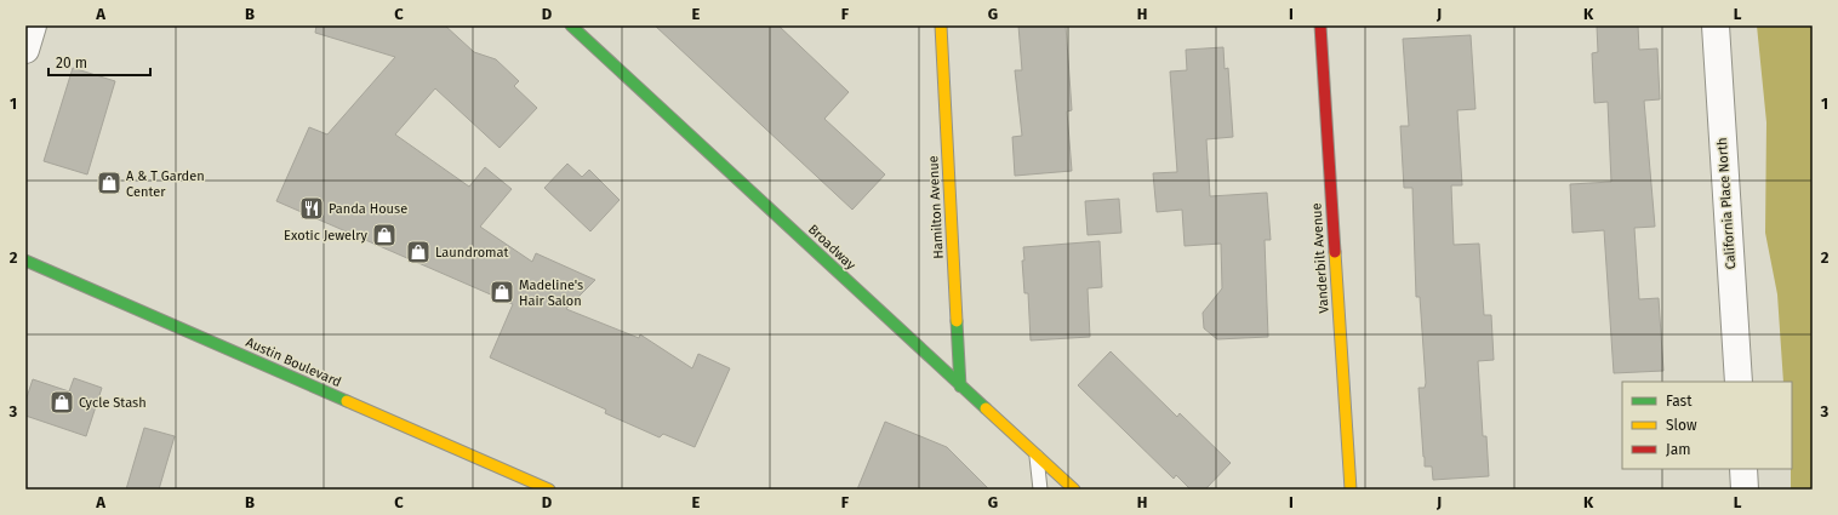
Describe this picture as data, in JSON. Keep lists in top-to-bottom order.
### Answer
{
  "streets": {
    "street": [
      "California Place North",
      "Hamilton Avenue",
      "Broadway",
      "Vanderbilt Avenue",
      "Austin Boulevard"
    ]
  },
  "crossings": [
    ["Hamilton Avenue", "Broadway"]
  ],
  "places": {
    "shop": [
      "A & T Garden Center",
      "Exotic Jewelry",
      "Laundromat",
      "Madeline's Hair Salon",
      "Cycle Stash"
    ],
    "restaurant": ["Panda House"]
  },
  "legend": ["Fast", "Slow", "Jam"],
  "scale_bar": "20 m",
  "grid": {
    "columns": [
      "A",
      "B",
      "C",
      "D",
      "E",
      "F",
      "G",
      "H",
      "I",
      "J",
      "K",
      "L"
    ],
    "rows": ["1", "2", "3"]
  }
}
